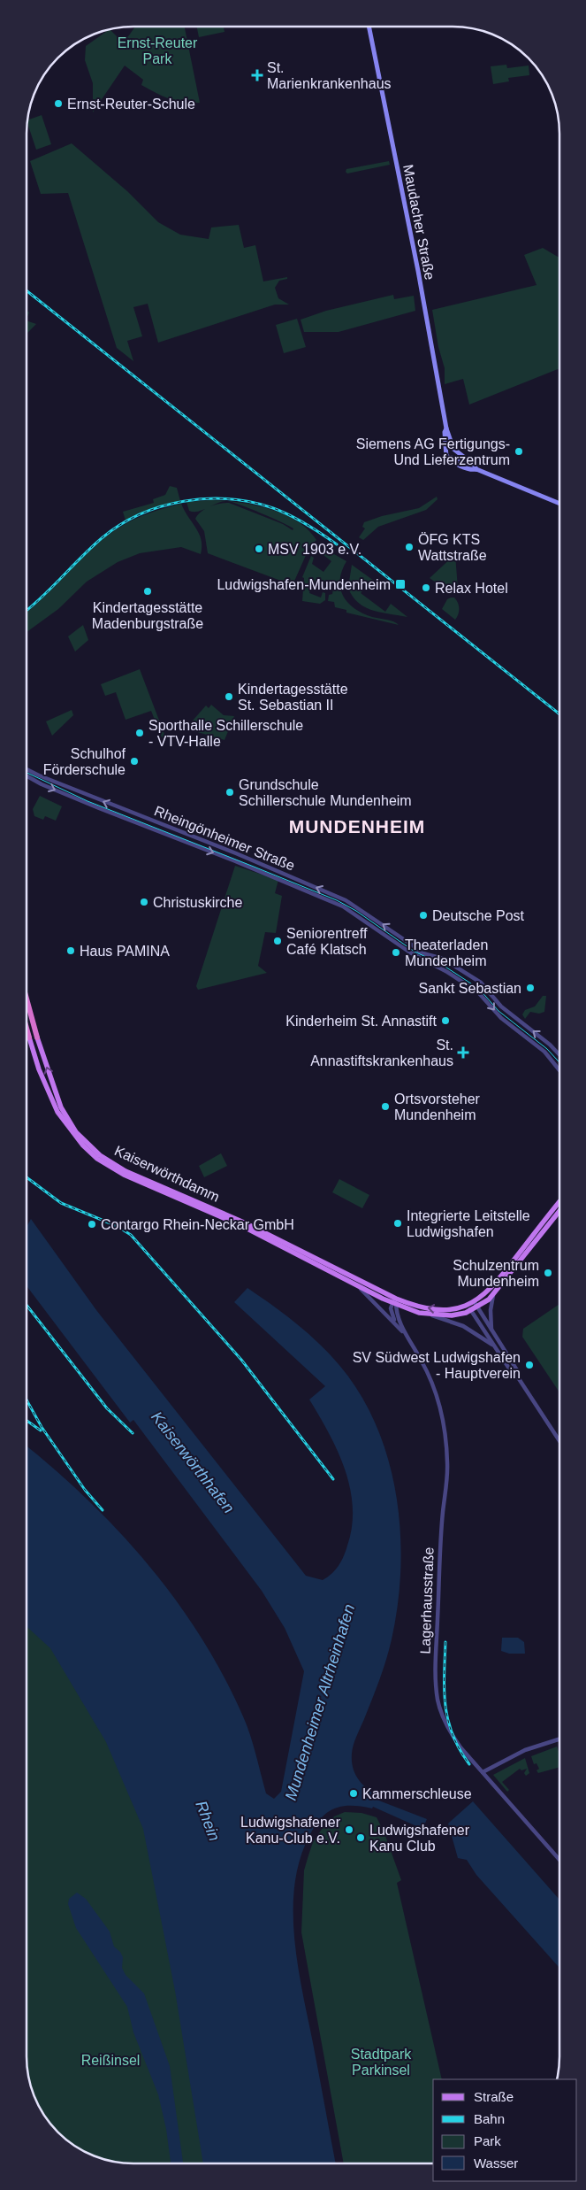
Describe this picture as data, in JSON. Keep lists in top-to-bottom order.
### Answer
{
  "streets": {
    "highway": ["Kaiserwörthdamm"],
    "main road": ["Maudacher Straße"],
    "street": ["Rheingönheimer Straße", "Lagerhausstraße"]
  },
  "crossings": [
    ["Kaiserwörthdamm", "Lagerhausstraße"]
  ],
  "one_way": ["Kaiserwörthdamm"],
  "districts": ["MUNDENHEIM"],
  "water": ["Kaiserwörthhafen", "Mundenheimer Altrheinhafen", "Rhein"],
  "parks": ["Ernst-Reuter Park", "Stadtpark Parkinsel", "Reißinsel"],
  "places": {
    "health": ["St. Marienkrankenhaus", "St. Annastiftskrankenhaus"],
    "other": [
      "Ernst-Reuter-Schule",
      "Siemens AG Fertigungs- Und Lieferzentrum",
      "ÖFG KTS Wattstraße",
      "MSV 1903 e.V.",
      "Relax Hotel",
      "Kindertagesstätte Madenburgstraße",
      "Kindertagesstätte St. Sebastian II",
      "Sporthalle Schillerschule - VTV-Halle",
      "Schulhof Förderschule",
      "Grundschule Schillerschule Mundenheim",
      "Christuskirche",
      "Deutsche Post",
      "Seniorentreff Café Klatsch",
      "Haus PAMINA",
      "Theaterladen Mundenheim",
      "Sankt Sebastian",
      "Kinderheim St. Annastift",
      "Ortsvorsteher Mundenheim",
      "Integrierte Leitstelle Ludwigshafen",
      "Contargo Rhein-Neckar GmbH",
      "Schulzentrum Mundenheim",
      "SV Südwest Ludwigshafen - Hauptverein",
      "Kammerschleuse",
      "Ludwigshafener Kanu-Club e.V.",
      "Ludwigshafener Kanu Club"
    ],
    "transit": ["Ludwigshafen-Mundenheim"]
  },
  "legend": [
    "Straße",
    "Bahn",
    "Park",
    "Wasser"
  ]
}
